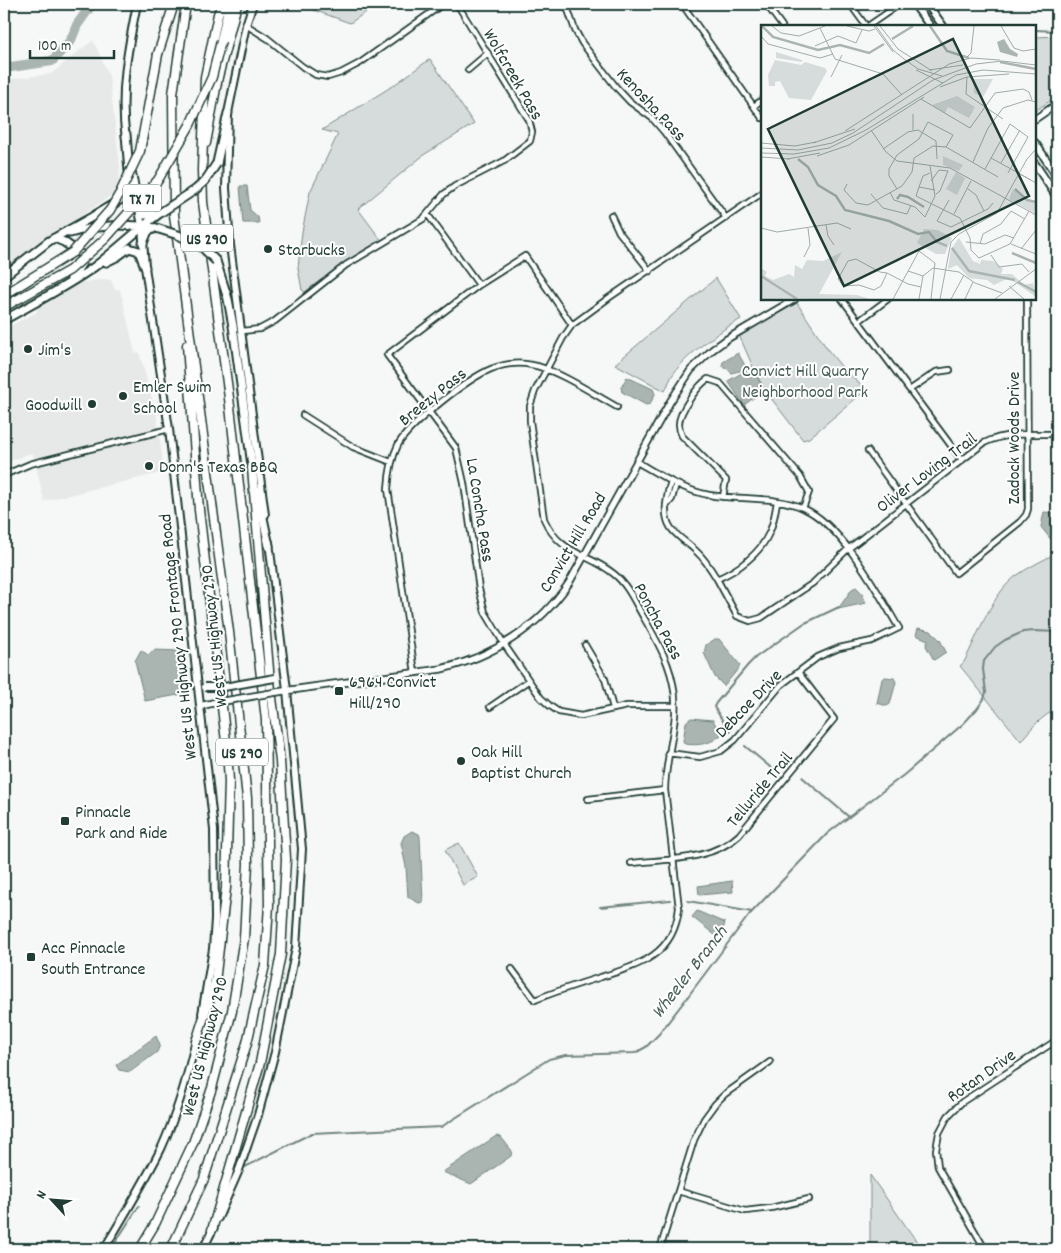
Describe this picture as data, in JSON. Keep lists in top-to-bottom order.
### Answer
{
  "streets": {
    "highway": ["TX 71", "US 290", "West US Highway 290"],
    "main road": ["West US Highway 290 Frontage Road"],
    "street": [
      "Wolfcreek Pass",
      "Kenosha Pass",
      "Breezy Pass",
      "Zadock Woods Drive",
      "Oliver Loving Trail",
      "La Concha Pass",
      "Convict Hill Road",
      "Poncha Pass",
      "Debcoe Drive",
      "Telluride Trail",
      "Rotan Drive"
    ]
  },
  "crossings": [
    ["Kenosha Pass", "Poncha Pass"],
    ["US 290", "West US Highway 290"],
    ["US 290", "West US Highway 290 Frontage Road"],
    ["Breezy Pass", "La Concha Pass"],
    ["Breezy Pass", "Convict Hill Road"],
    ["Breezy Pass", "Poncha Pass"],
    ["Zadock Woods Drive", "Oliver Loving Trail"],
    ["Oliver Loving Trail", "Debcoe Drive"],
    ["La Concha Pass", "Convict Hill Road"],
    ["La Concha Pass", "Poncha Pass"],
    ["Convict Hill Road", "Poncha Pass"],
    ["Convict Hill Road", "West US Highway 290 Frontage Road"],
    ["Poncha Pass", "Debcoe Drive"],
    ["Poncha Pass", "Telluride Trail"],
    ["Debcoe Drive", "Telluride Trail"]
  ],
  "water": ["Wheeler Branch"],
  "parks": ["Convict Hill Quarry Neighborhood Park"],
  "places": {
    "other": [
      "Starbucks",
      "Jim's",
      "Emler Swim School",
      "Goodwill",
      "Donn's Texas BBQ",
      "Oak Hill Baptist Church"
    ],
    "transit": ["6964 Convict Hill/290", "Pinnacle Park and Ride", "Acc Pinnacle South Entrance"]
  },
  "scale_bar": "100 m",
  "north": "top left"
}
